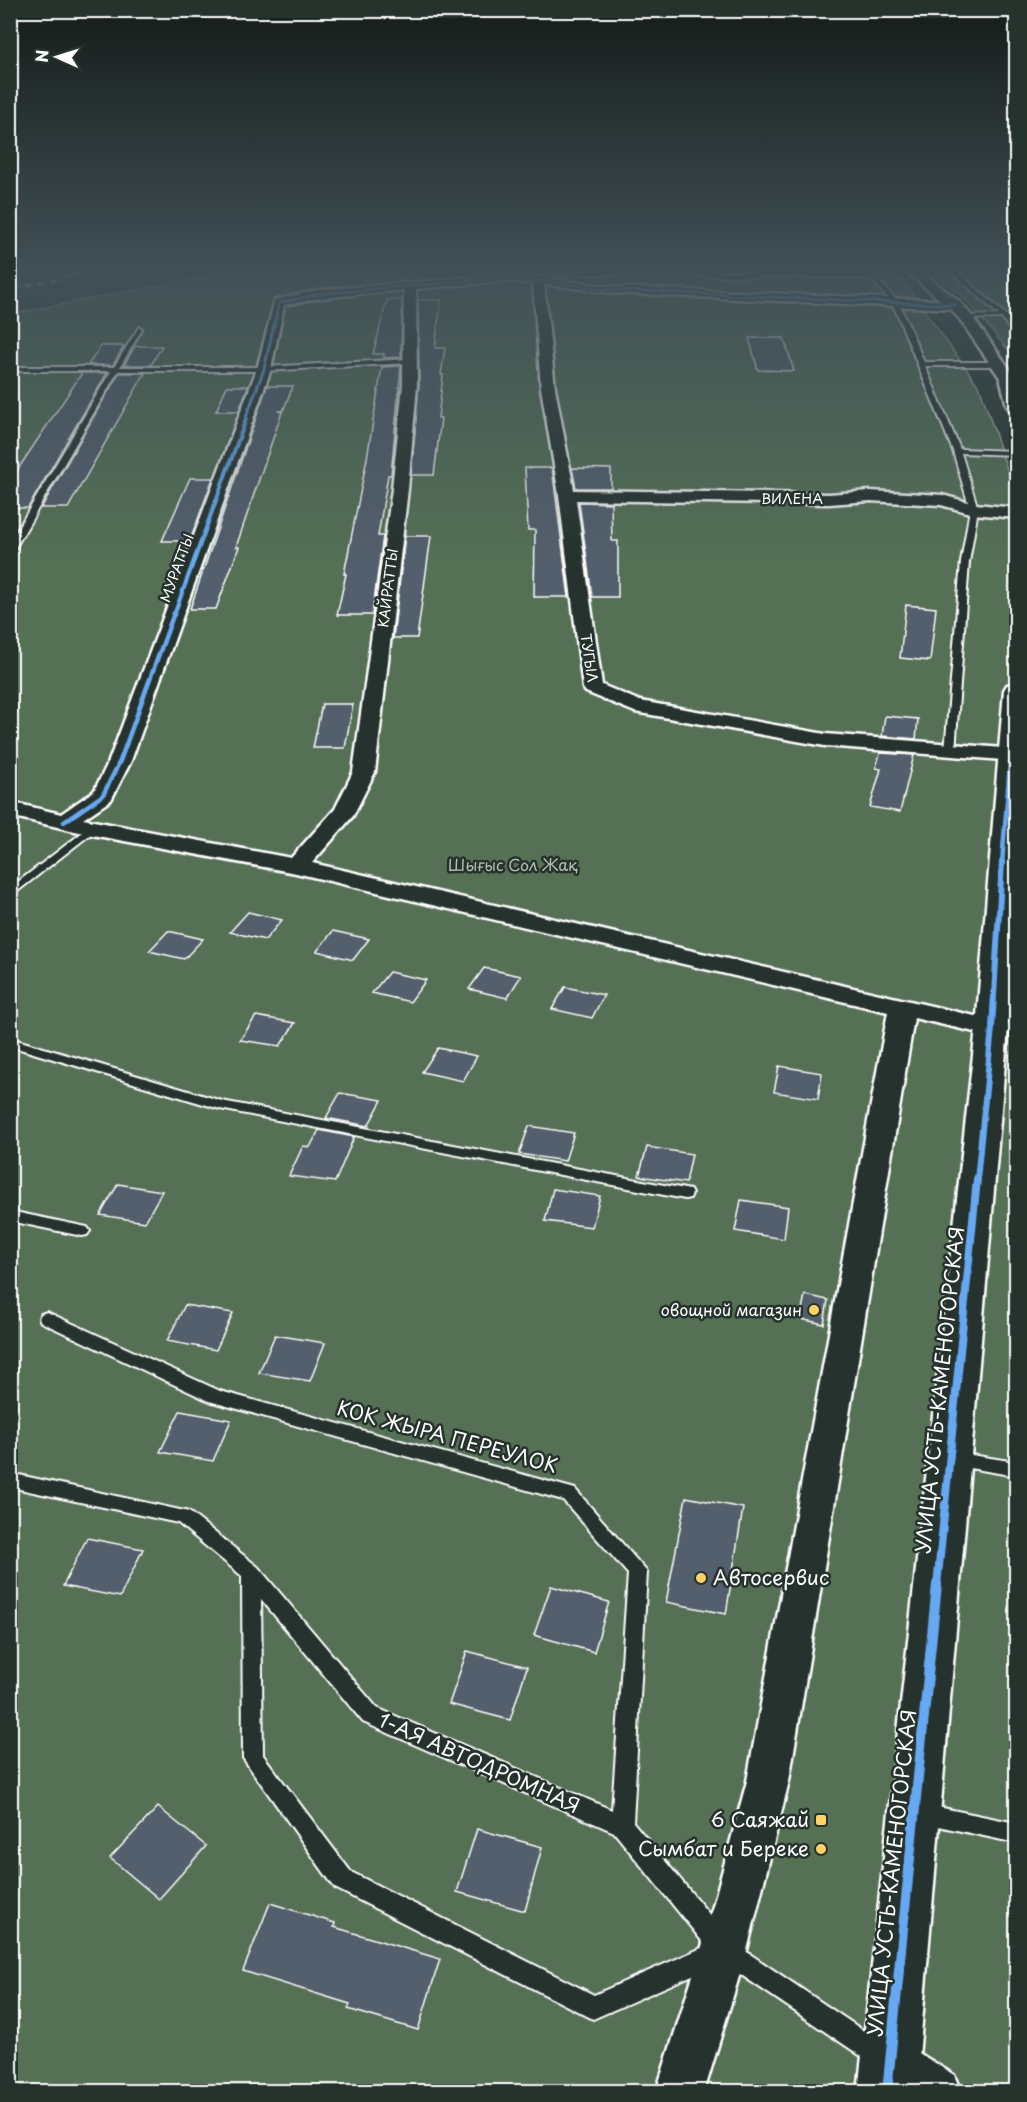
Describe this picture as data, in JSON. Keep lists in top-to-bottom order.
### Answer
{
  "streets": {
    "street": [
      "ВИЛЕНА",
      "МУРАТТЫ",
      "КАЙРАТТЫ",
      "ТУГЫЛ",
      "УЛИЦА УСТЬ-КАМЕНОГОРСКАЯ"
    ],
    "lane": ["КОК ЖЫРА ПЕРЕУЛОК", "1-АЯ АВТОДРОМНАЯ"]
  },
  "crossings": [
    ["ВИЛЕНА", "ТУГЫЛ"],
    ["ТУГЫЛ", "УЛИЦА УСТЬ-КАМЕНОГОРСКАЯ"],
    ["УЛИЦА УСТЬ-КАМЕНОГОРСКАЯ", "1-АЯ АВТОДРОМНАЯ"],
    ["КОК ЖЫРА ПЕРЕУЛОК", "1-АЯ АВТОДРОМНАЯ"]
  ],
  "parks": ["Шығыс Сол Жақ"],
  "places": {
    "other": ["овощной магазин", "Автосервис", "Сымбат и Береке"],
    "transit": ["6 Саяжай"]
  },
  "north": "left"
}
